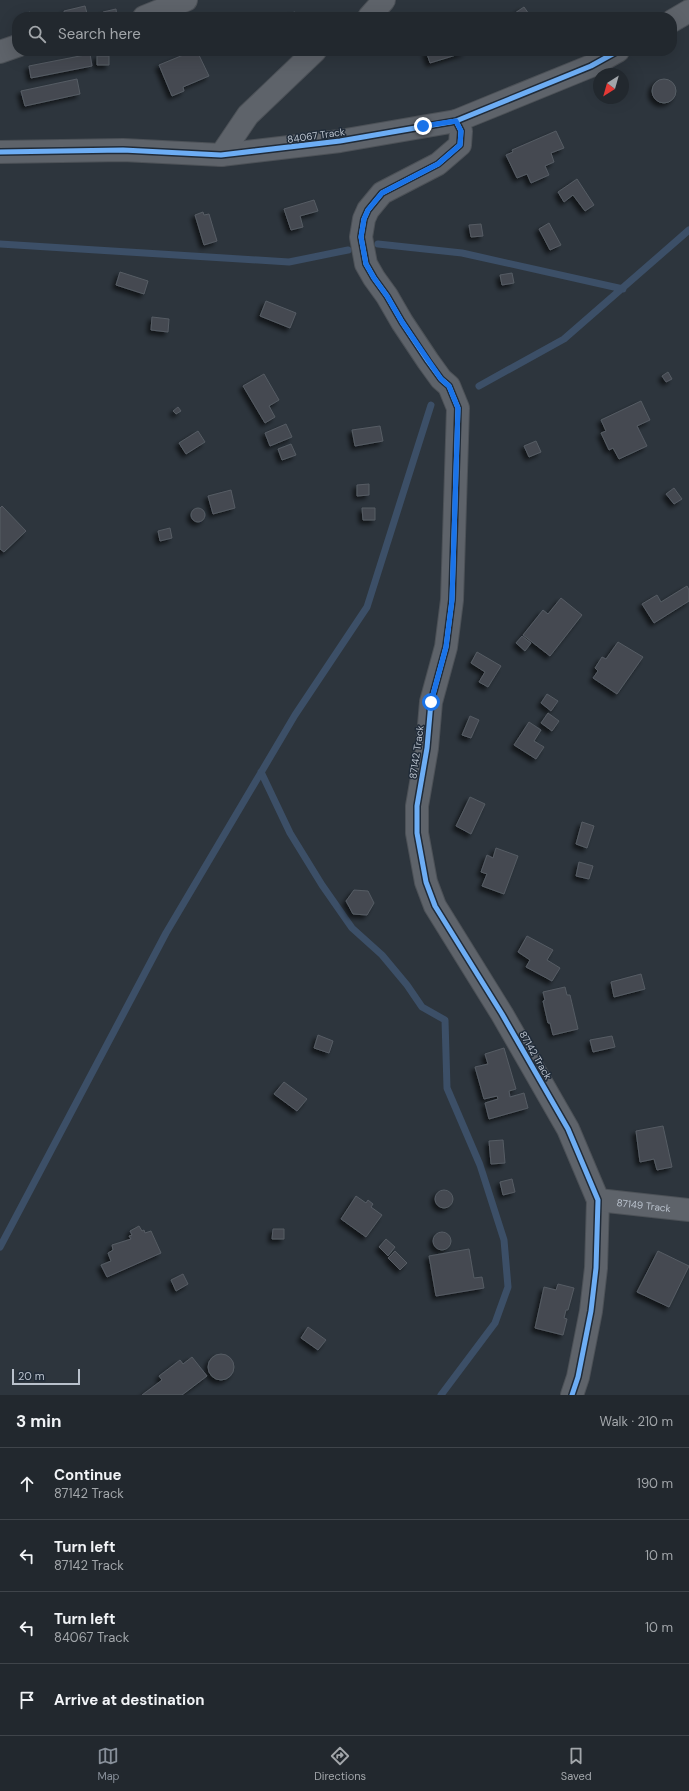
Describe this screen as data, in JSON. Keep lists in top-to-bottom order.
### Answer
{
  "streets": {
    "street": ["84067 Track", "87142 Track", "87149 Track"]
  },
  "crossings": [
    ["84067 Track", "87142 Track"],
    ["87142 Track", "87149 Track"]
  ],
  "scale_bar": "20 m",
  "north": "bottom left",
  "page": {
    "search": "Search here",
    "scale": "20 m",
    "heading": ["3 min", "Walk · 210 m"],
    "list": [
      ["Continue", "87142 Track", "190 m"],
      ["Turn left", "87142 Track", "10 m"],
      ["Turn left", "84067 Track", "10 m"],
      "Arrive at destination"
    ],
    "nav": ["Map", "Directions", "Saved"]
  }
}
